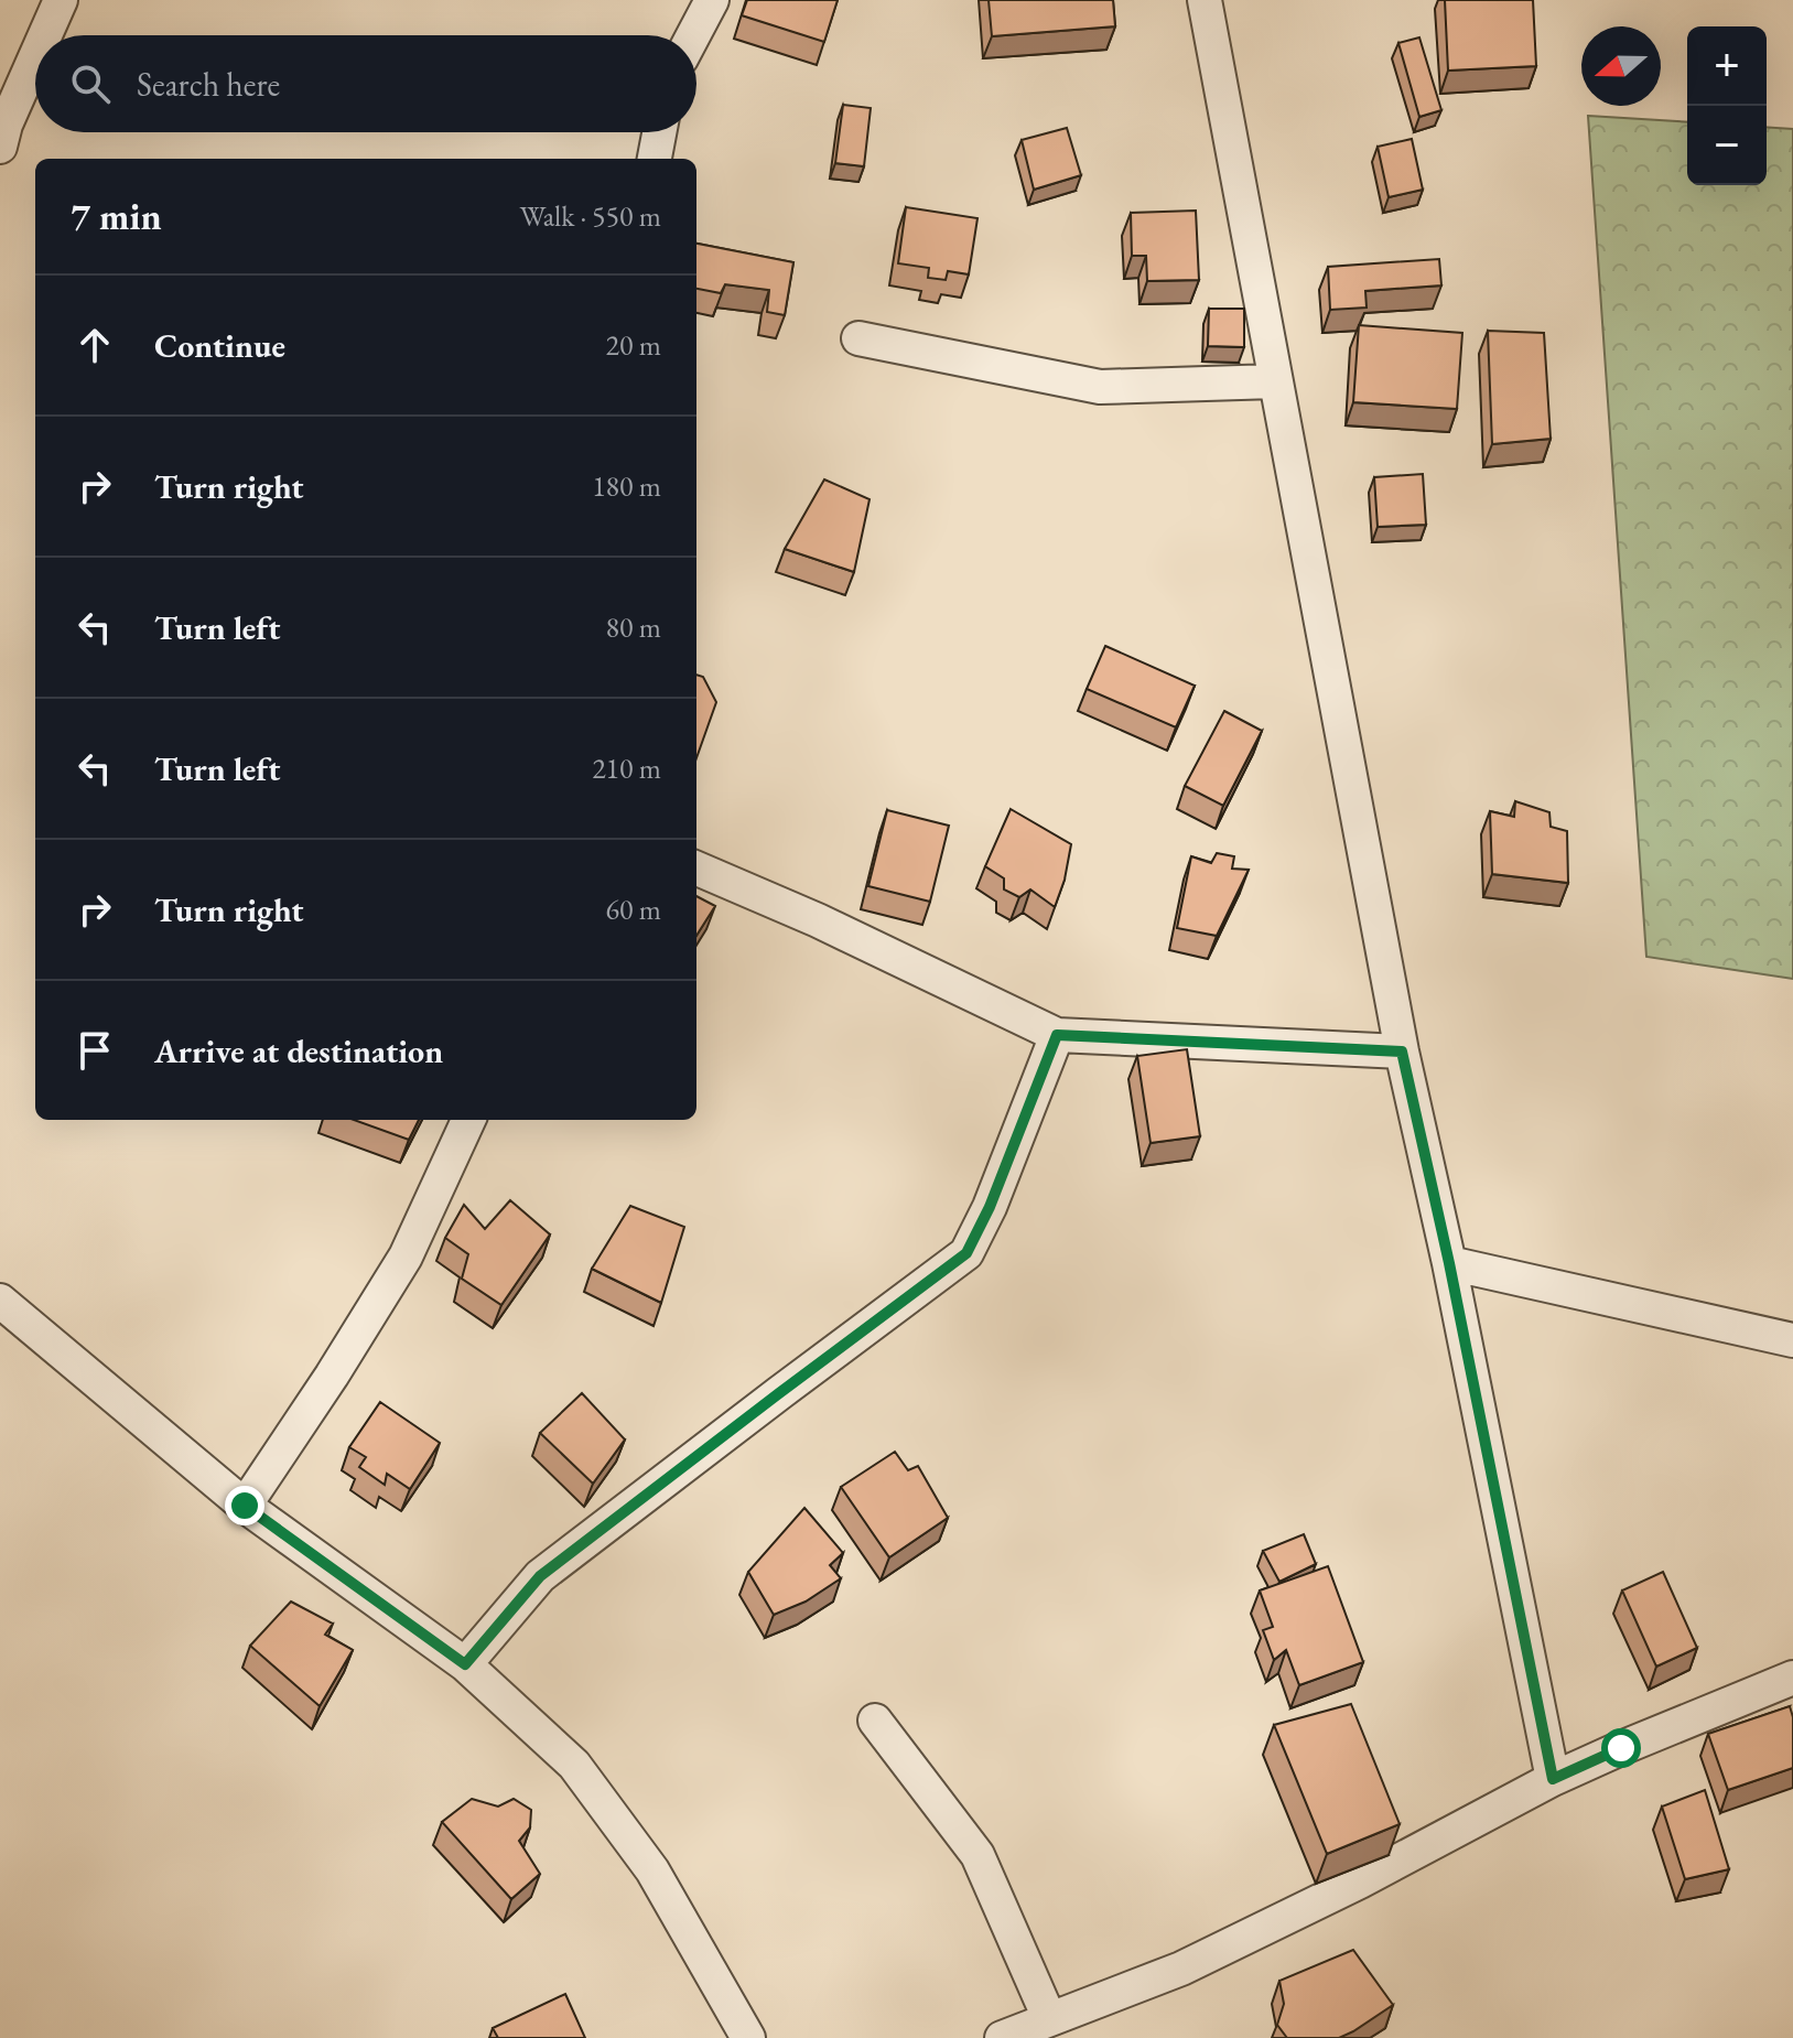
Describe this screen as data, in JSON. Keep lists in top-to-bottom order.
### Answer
{
  "north": "left",
  "page": {
    "map_buttons": ["+", "−"],
    "search": "Search here",
    "heading": ["7 min", "Walk · 550 m"],
    "list": [
      ["Continue", "20 m"],
      ["Turn right", "180 m"],
      ["Turn left", "80 m"],
      ["Turn left", "210 m"],
      ["Turn right", "60 m"],
      "Arrive at destination"
    ]
  }
}
